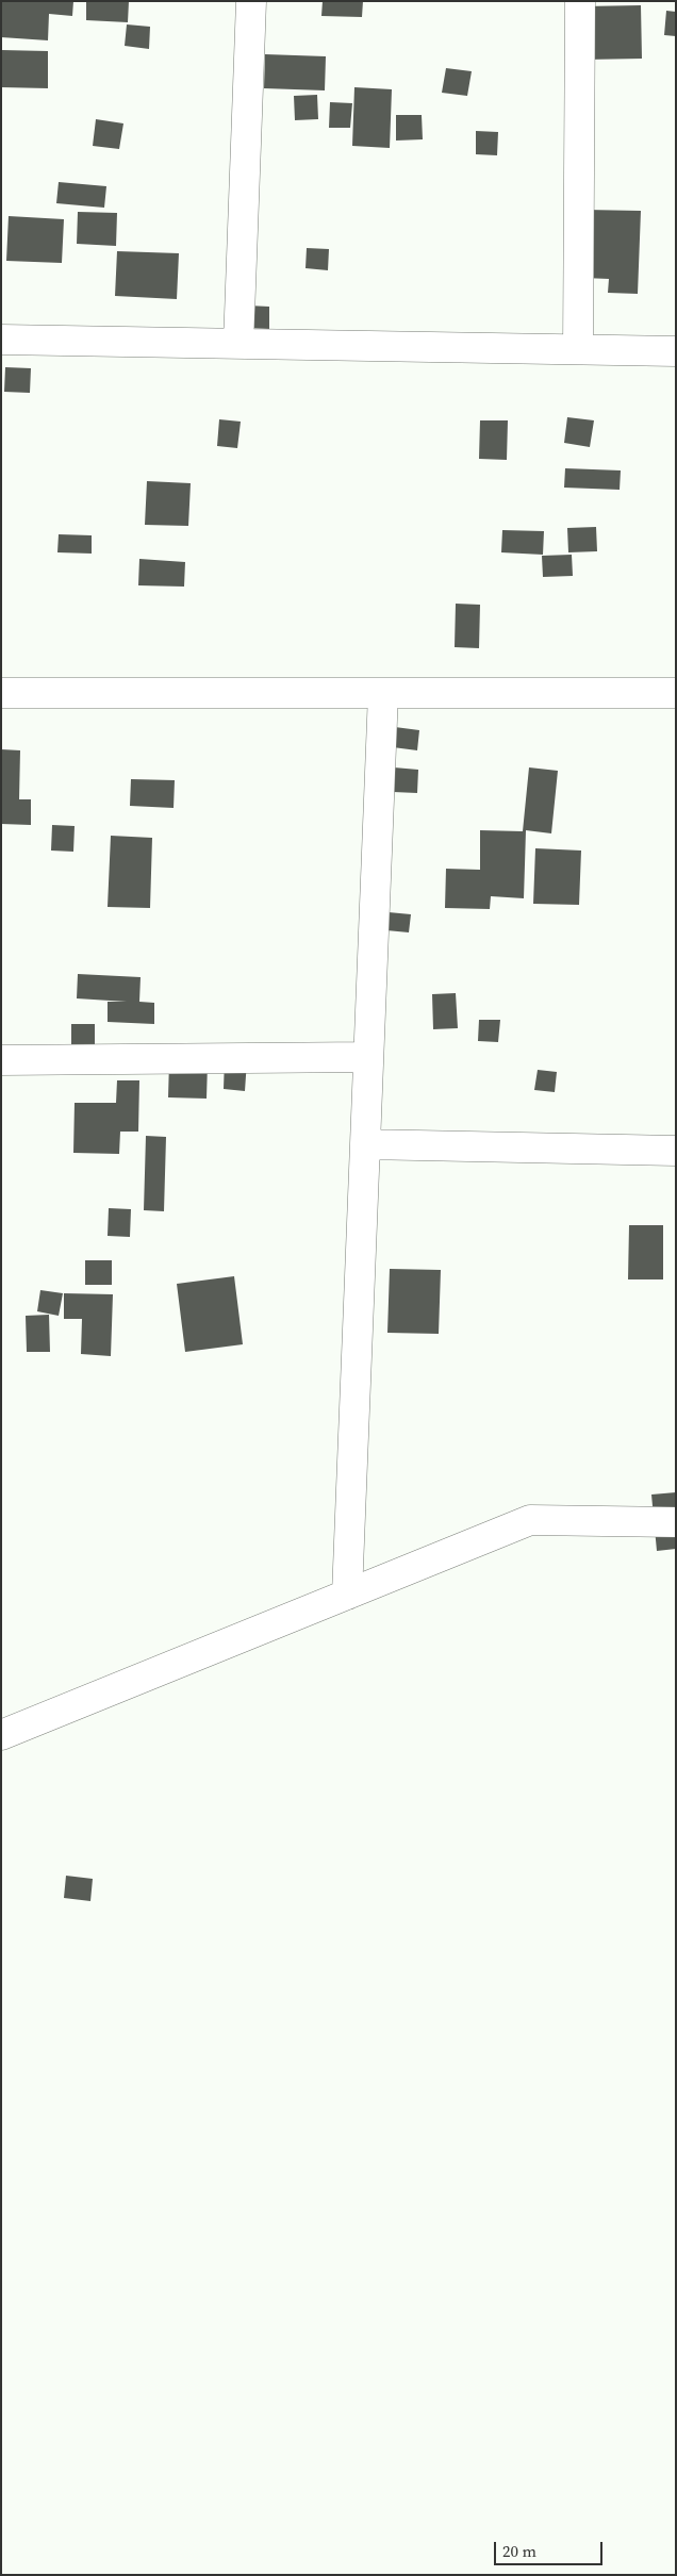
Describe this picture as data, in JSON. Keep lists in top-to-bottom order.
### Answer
{
  "scale_bar": "20 m"
}
